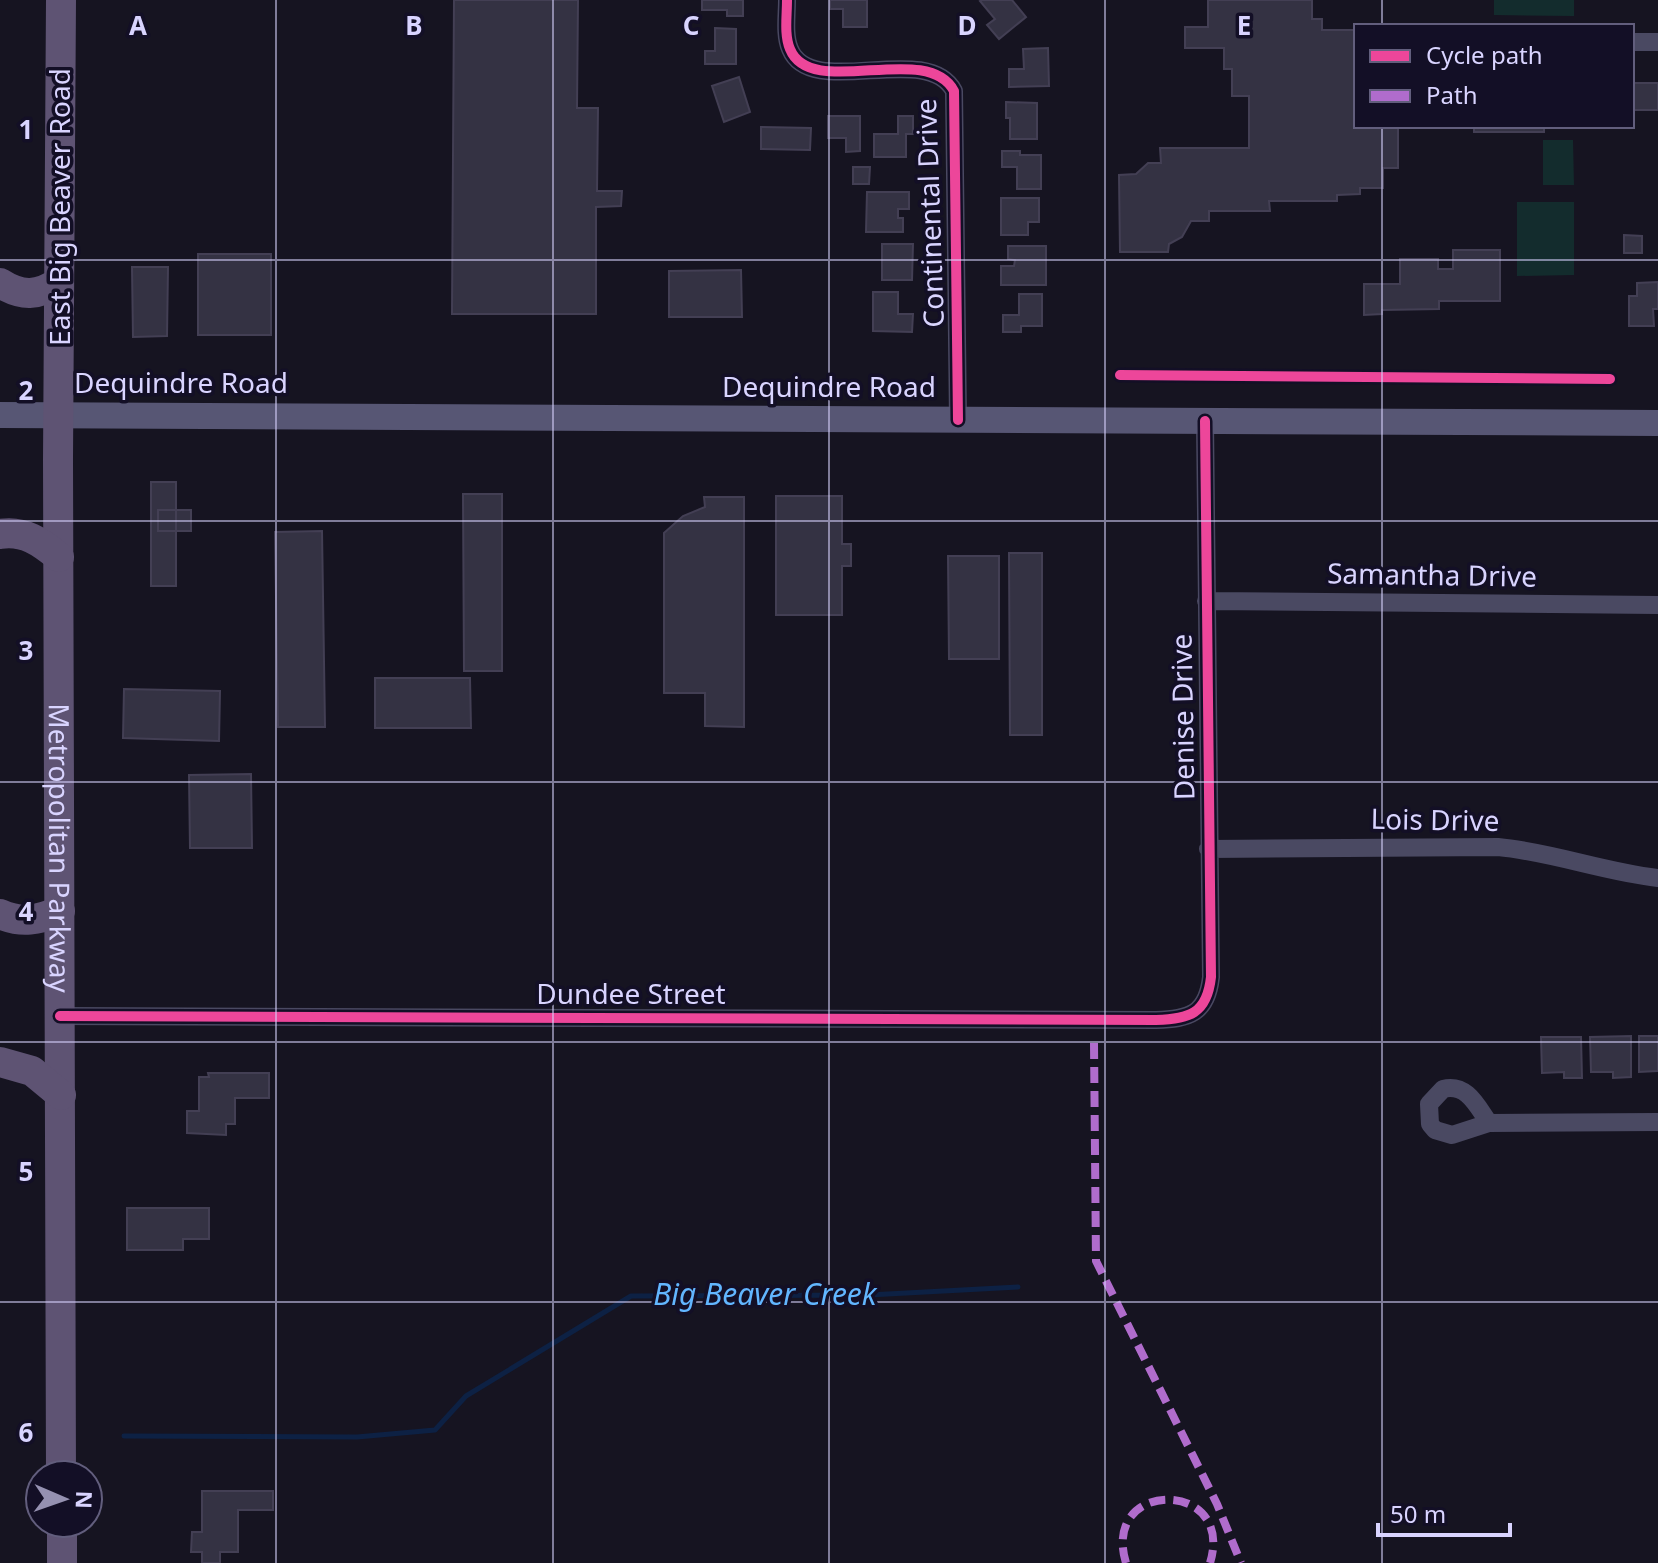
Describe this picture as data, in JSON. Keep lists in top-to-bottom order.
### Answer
{
  "streets": {
    "main road": ["East Big Beaver Road", "Dequindre Road", "Metropolitan Parkway"],
    "street": [
      "Continental Drive",
      "Samantha Drive",
      "Denise Drive",
      "Lois Drive",
      "Dundee Street"
    ]
  },
  "crossings": [
    ["East Big Beaver Road", "Dequindre Road"],
    ["East Big Beaver Road", "Metropolitan Parkway"],
    ["Continental Drive", "Dequindre Road"],
    ["Dequindre Road", "Denise Drive"],
    ["Dequindre Road", "Metropolitan Parkway"],
    ["Samantha Drive", "Denise Drive"],
    ["Denise Drive", "Lois Drive"],
    ["Denise Drive", "Dundee Street"],
    ["Metropolitan Parkway", "Dundee Street"]
  ],
  "water": ["Big Beaver Creek"],
  "legend": ["Cycle path", "Path"],
  "scale_bar": "50 m",
  "north": "right",
  "grid": {
    "columns": [
      "A",
      "B",
      "C",
      "D",
      "E"
    ],
    "rows": [
      "1",
      "2",
      "3",
      "4",
      "5",
      "6"
    ]
  }
}
